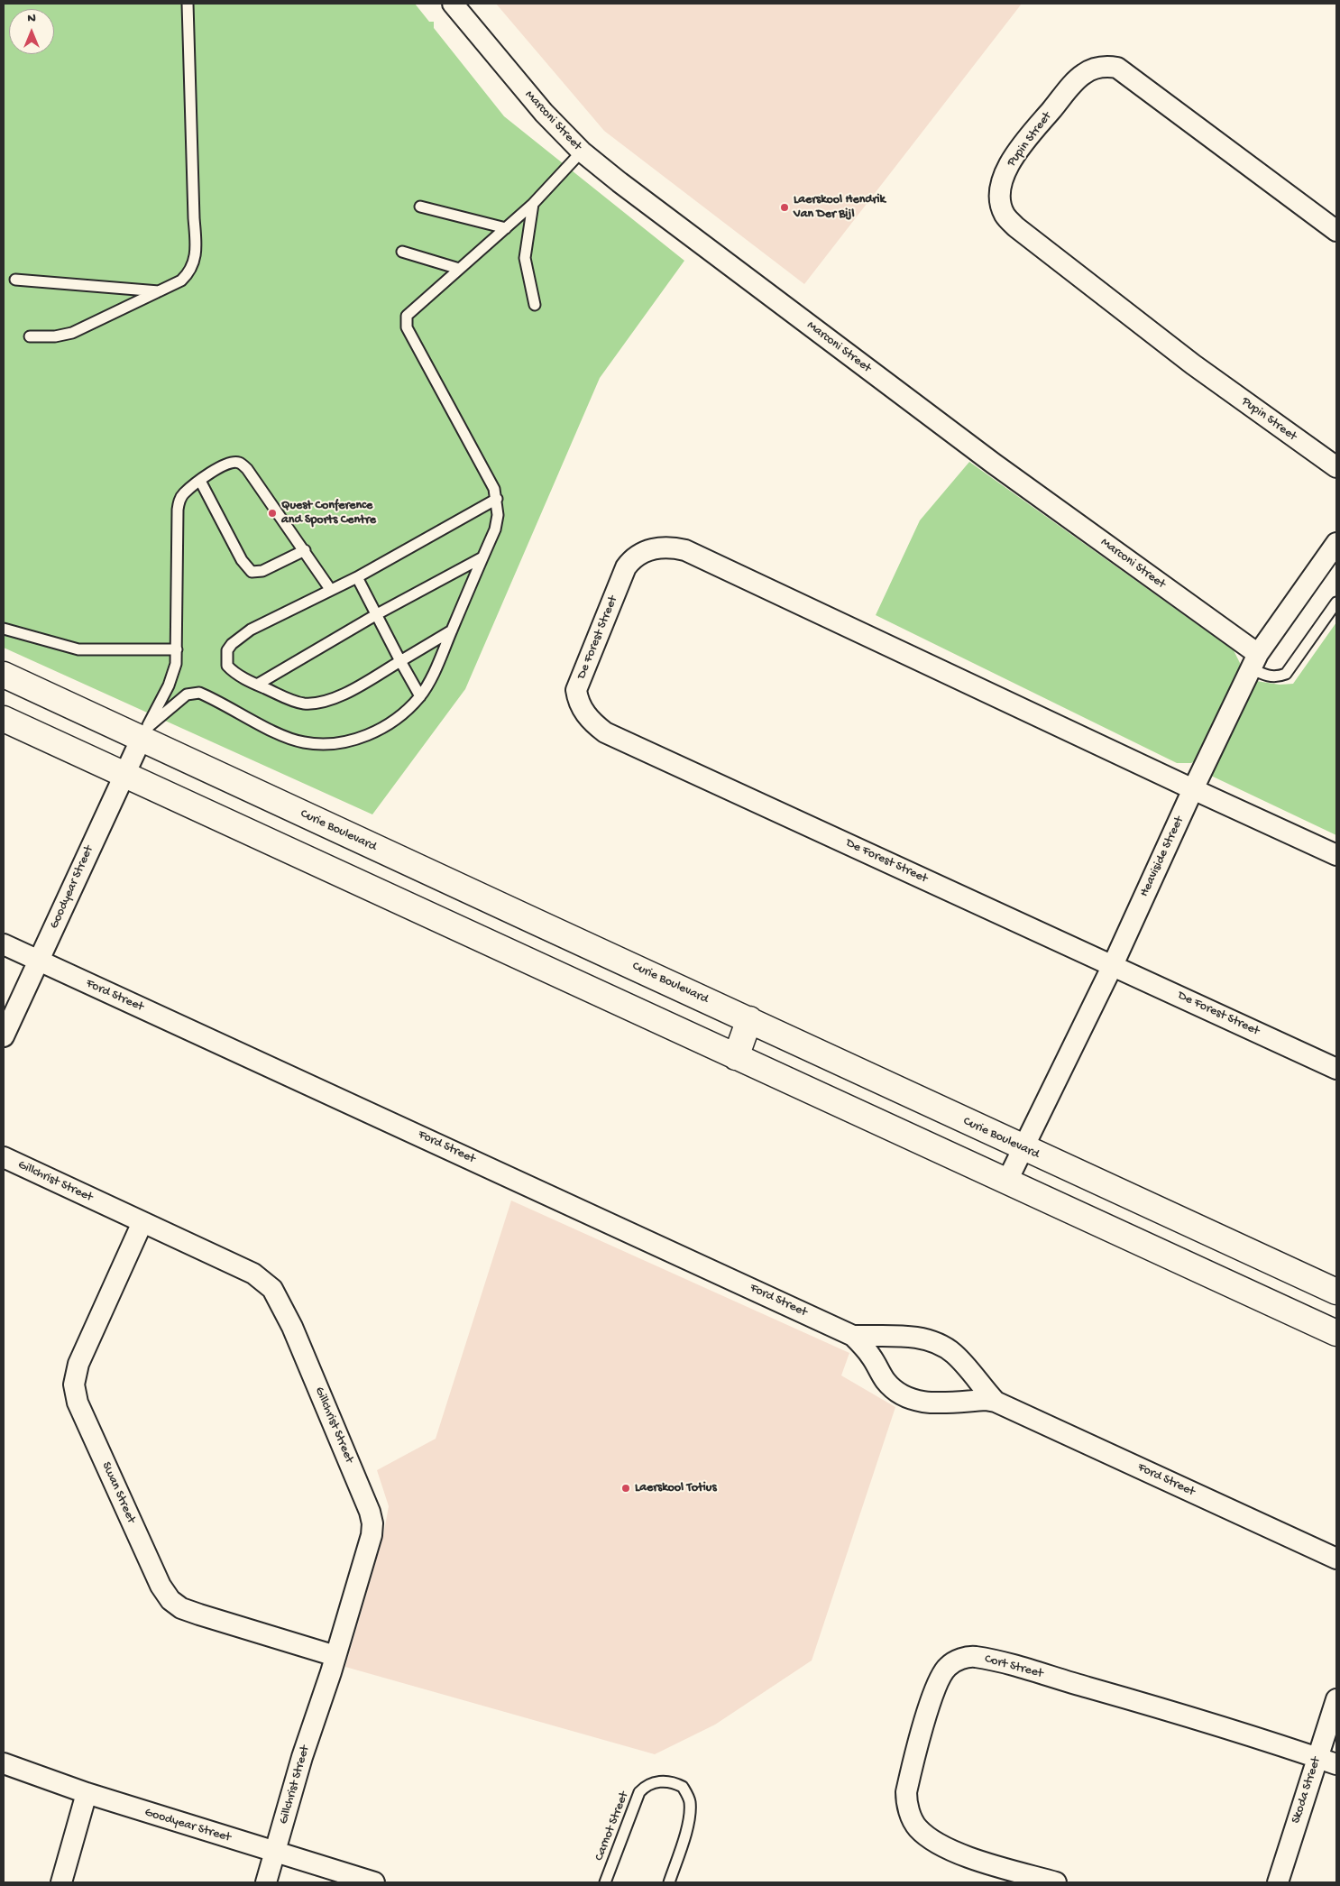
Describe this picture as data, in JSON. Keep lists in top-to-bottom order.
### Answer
{
  "streets": {
    "street": [
      "Marconi Street",
      "Pupin Street",
      "De Forest Street",
      "Curie Boulevard",
      "Heaviside Street",
      "Goodyear Street",
      "Ford Street",
      "Gillchrist Street",
      "Swan Street",
      "Cort Street",
      "Skoda Street"
    ],
    "lane": ["Carnot Street"]
  },
  "crossings": [
    ["Marconi Street", "Heaviside Street"],
    ["De Forest Street", "Heaviside Street"],
    ["Curie Boulevard", "Heaviside Street"],
    ["Curie Boulevard", "Goodyear Street"],
    ["Goodyear Street", "Ford Street"],
    ["Goodyear Street", "Gillchrist Street"],
    ["Gillchrist Street", "Swan Street"],
    ["Cort Street", "Skoda Street"]
  ],
  "places": ["Laerskool Hendrik Van Der Bijl", "Quest Conference and Sports Centre", "Laerskool Totius"],
  "north": "top"
}
